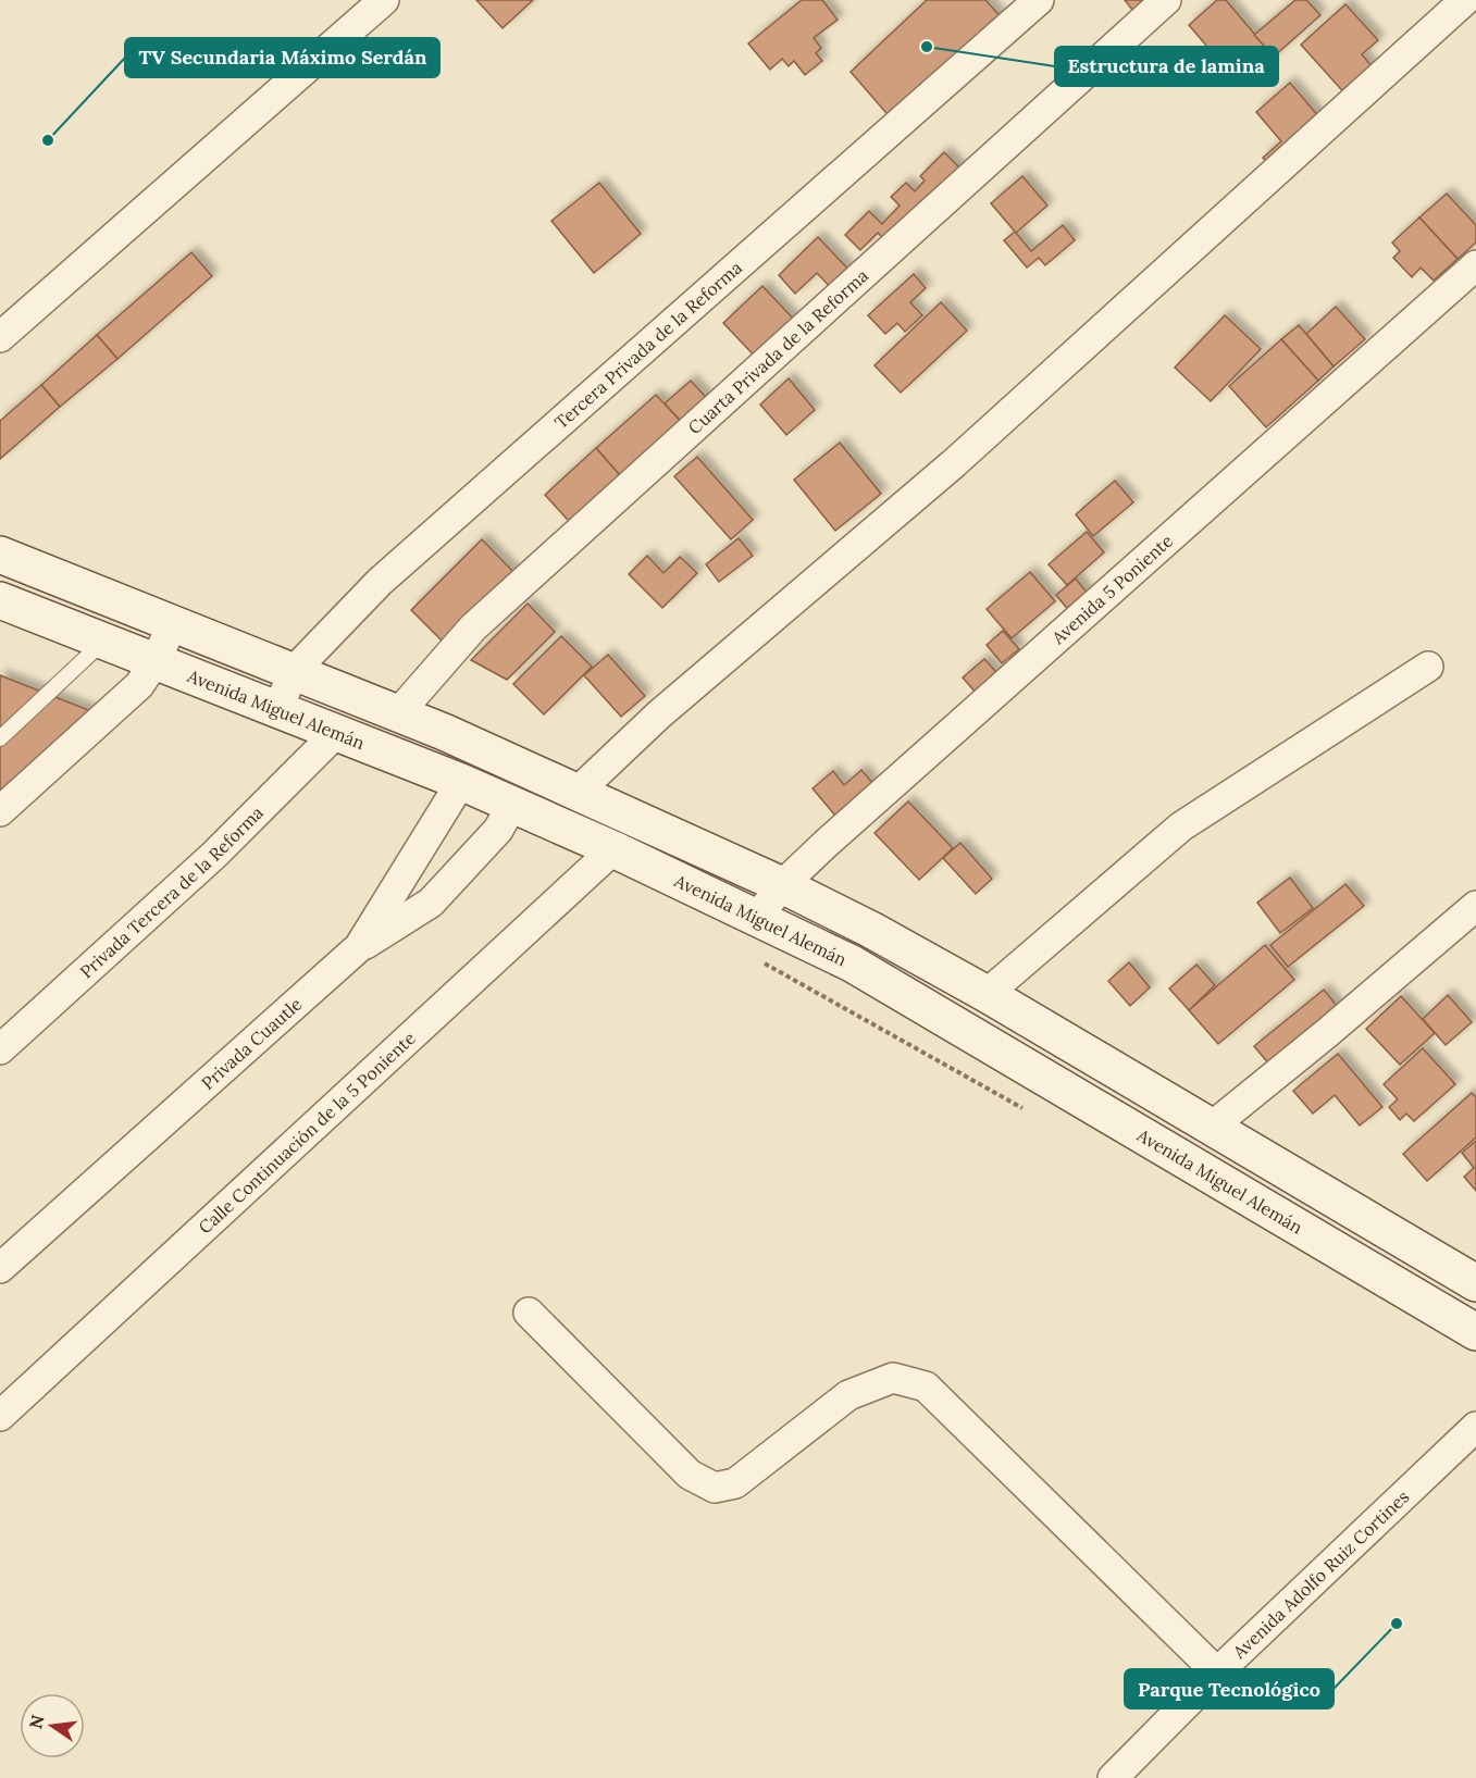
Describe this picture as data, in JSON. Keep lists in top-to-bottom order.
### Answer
{
  "streets": {
    "main road": ["Avenida Miguel Alemán"],
    "street": [
      "Tercera Privada de la Reforma",
      "Cuarta Privada de la Reforma",
      "Avenida 5 Poniente",
      "Privada Tercera de la Reforma",
      "Privada Cuautle",
      "Calle Continuación de la 5 Poniente",
      "Avenida Adolfo Ruiz Cortines"
    ]
  },
  "crossings": [
    ["Tercera Privada de la Reforma", "Avenida Miguel Alemán"],
    ["Avenida 5 Poniente", "Avenida Miguel Alemán"],
    ["Avenida Miguel Alemán", "Privada Tercera de la Reforma"],
    ["Avenida Miguel Alemán", "Privada Cuautle"],
    ["Avenida Miguel Alemán", "Calle Continuación de la 5 Poniente"]
  ],
  "places": ["Estructura de lamina", "TV Secundaria Máximo Serdán", "Parque Tecnológico"],
  "north": "left"
}
